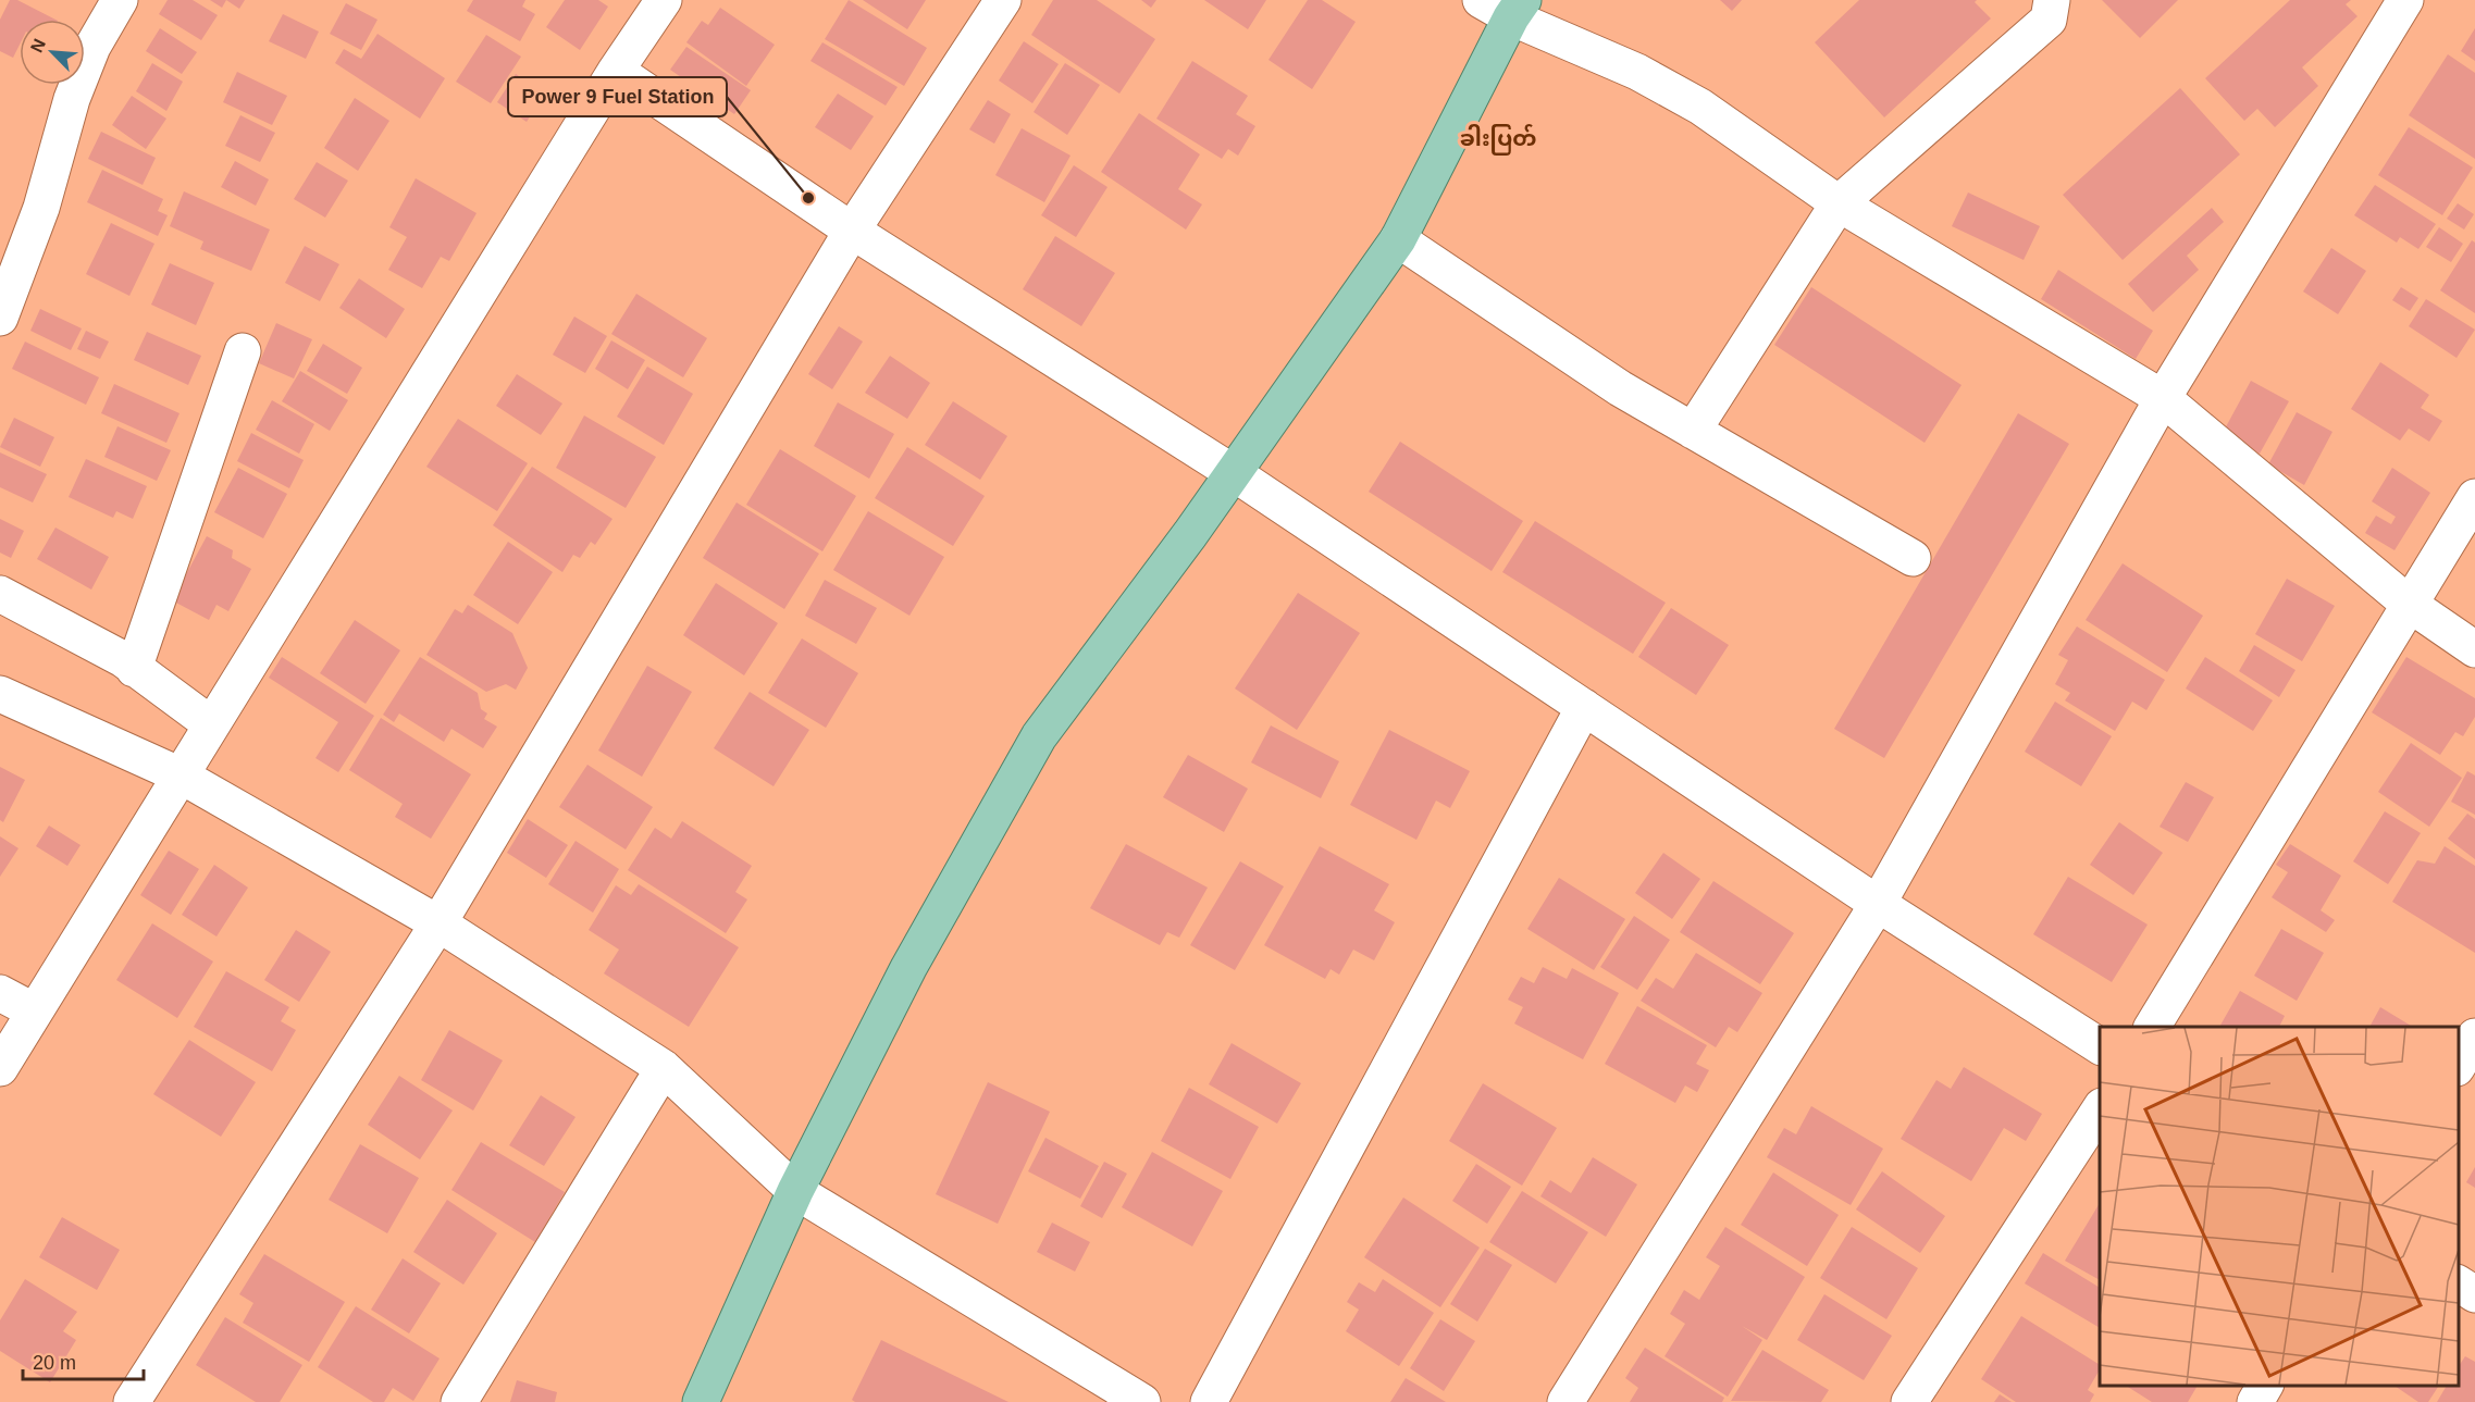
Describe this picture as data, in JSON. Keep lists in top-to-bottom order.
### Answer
{
  "districts": ["ခါးပြတ်"],
  "places": ["Power 9 Fuel Station"],
  "scale_bar": "20 m",
  "north": "top left"
}
